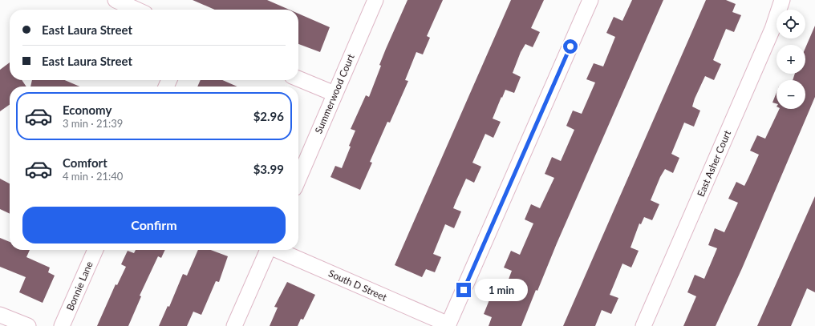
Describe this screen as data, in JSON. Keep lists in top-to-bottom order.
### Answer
{
  "streets": {
    "street": [
      "Summerwood Court",
      "East Asher Court",
      "South D Street",
      "Bonnie Lane"
    ]
  },
  "page": {
    "map_buttons": ["+", "−"],
    "banner": ["East Laura Street", "East Laura Street"],
    "list": [
      {
        "name": "Economy",
        "note": "3 min · 21:39",
        "value": "$2.96"
      },
      {
        "name": "Comfort",
        "note": "4 min · 21:40",
        "value": "$3.99"
      }
    ],
    "buttons": "Confirm",
    "bubble": "1 min"
  }
}
